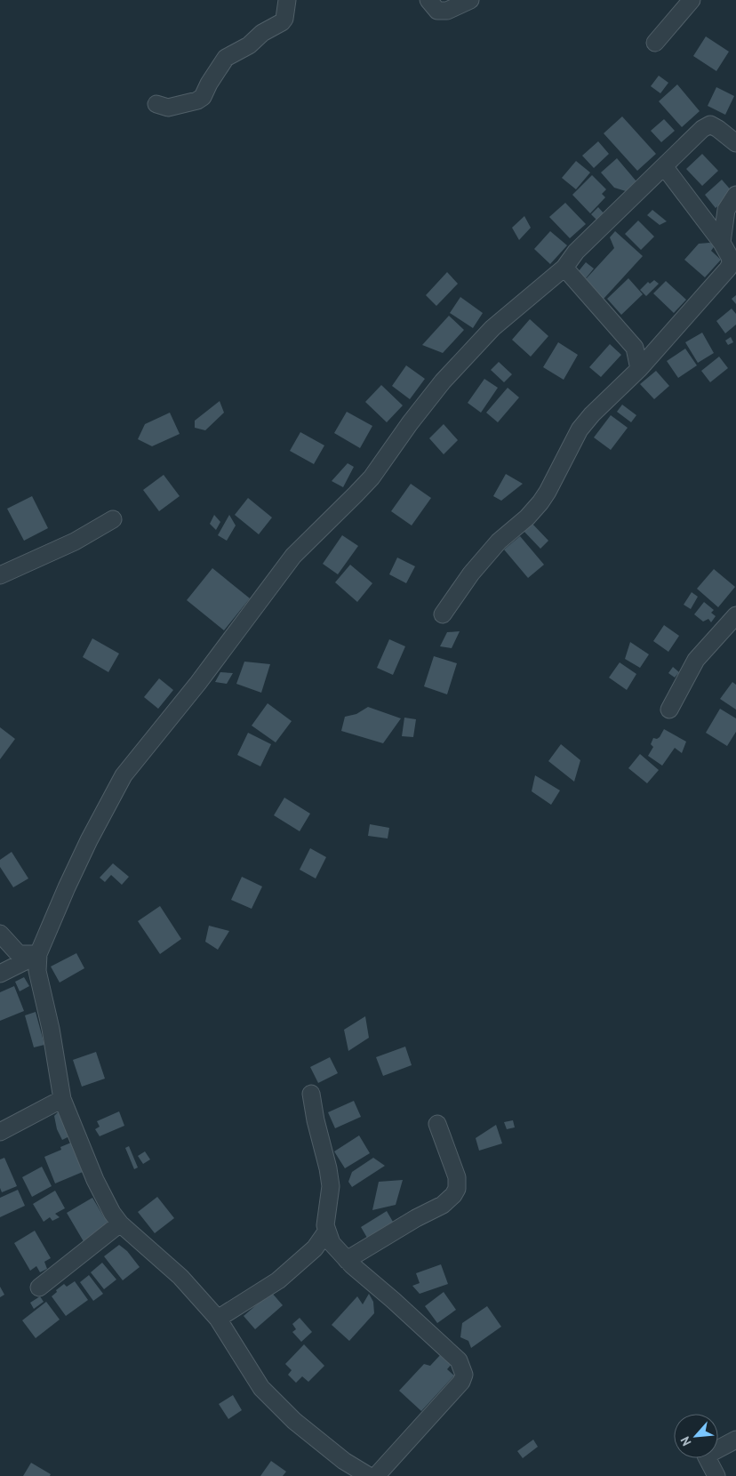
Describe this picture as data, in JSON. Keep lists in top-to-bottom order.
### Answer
{
  "north": "bottom left"
}
